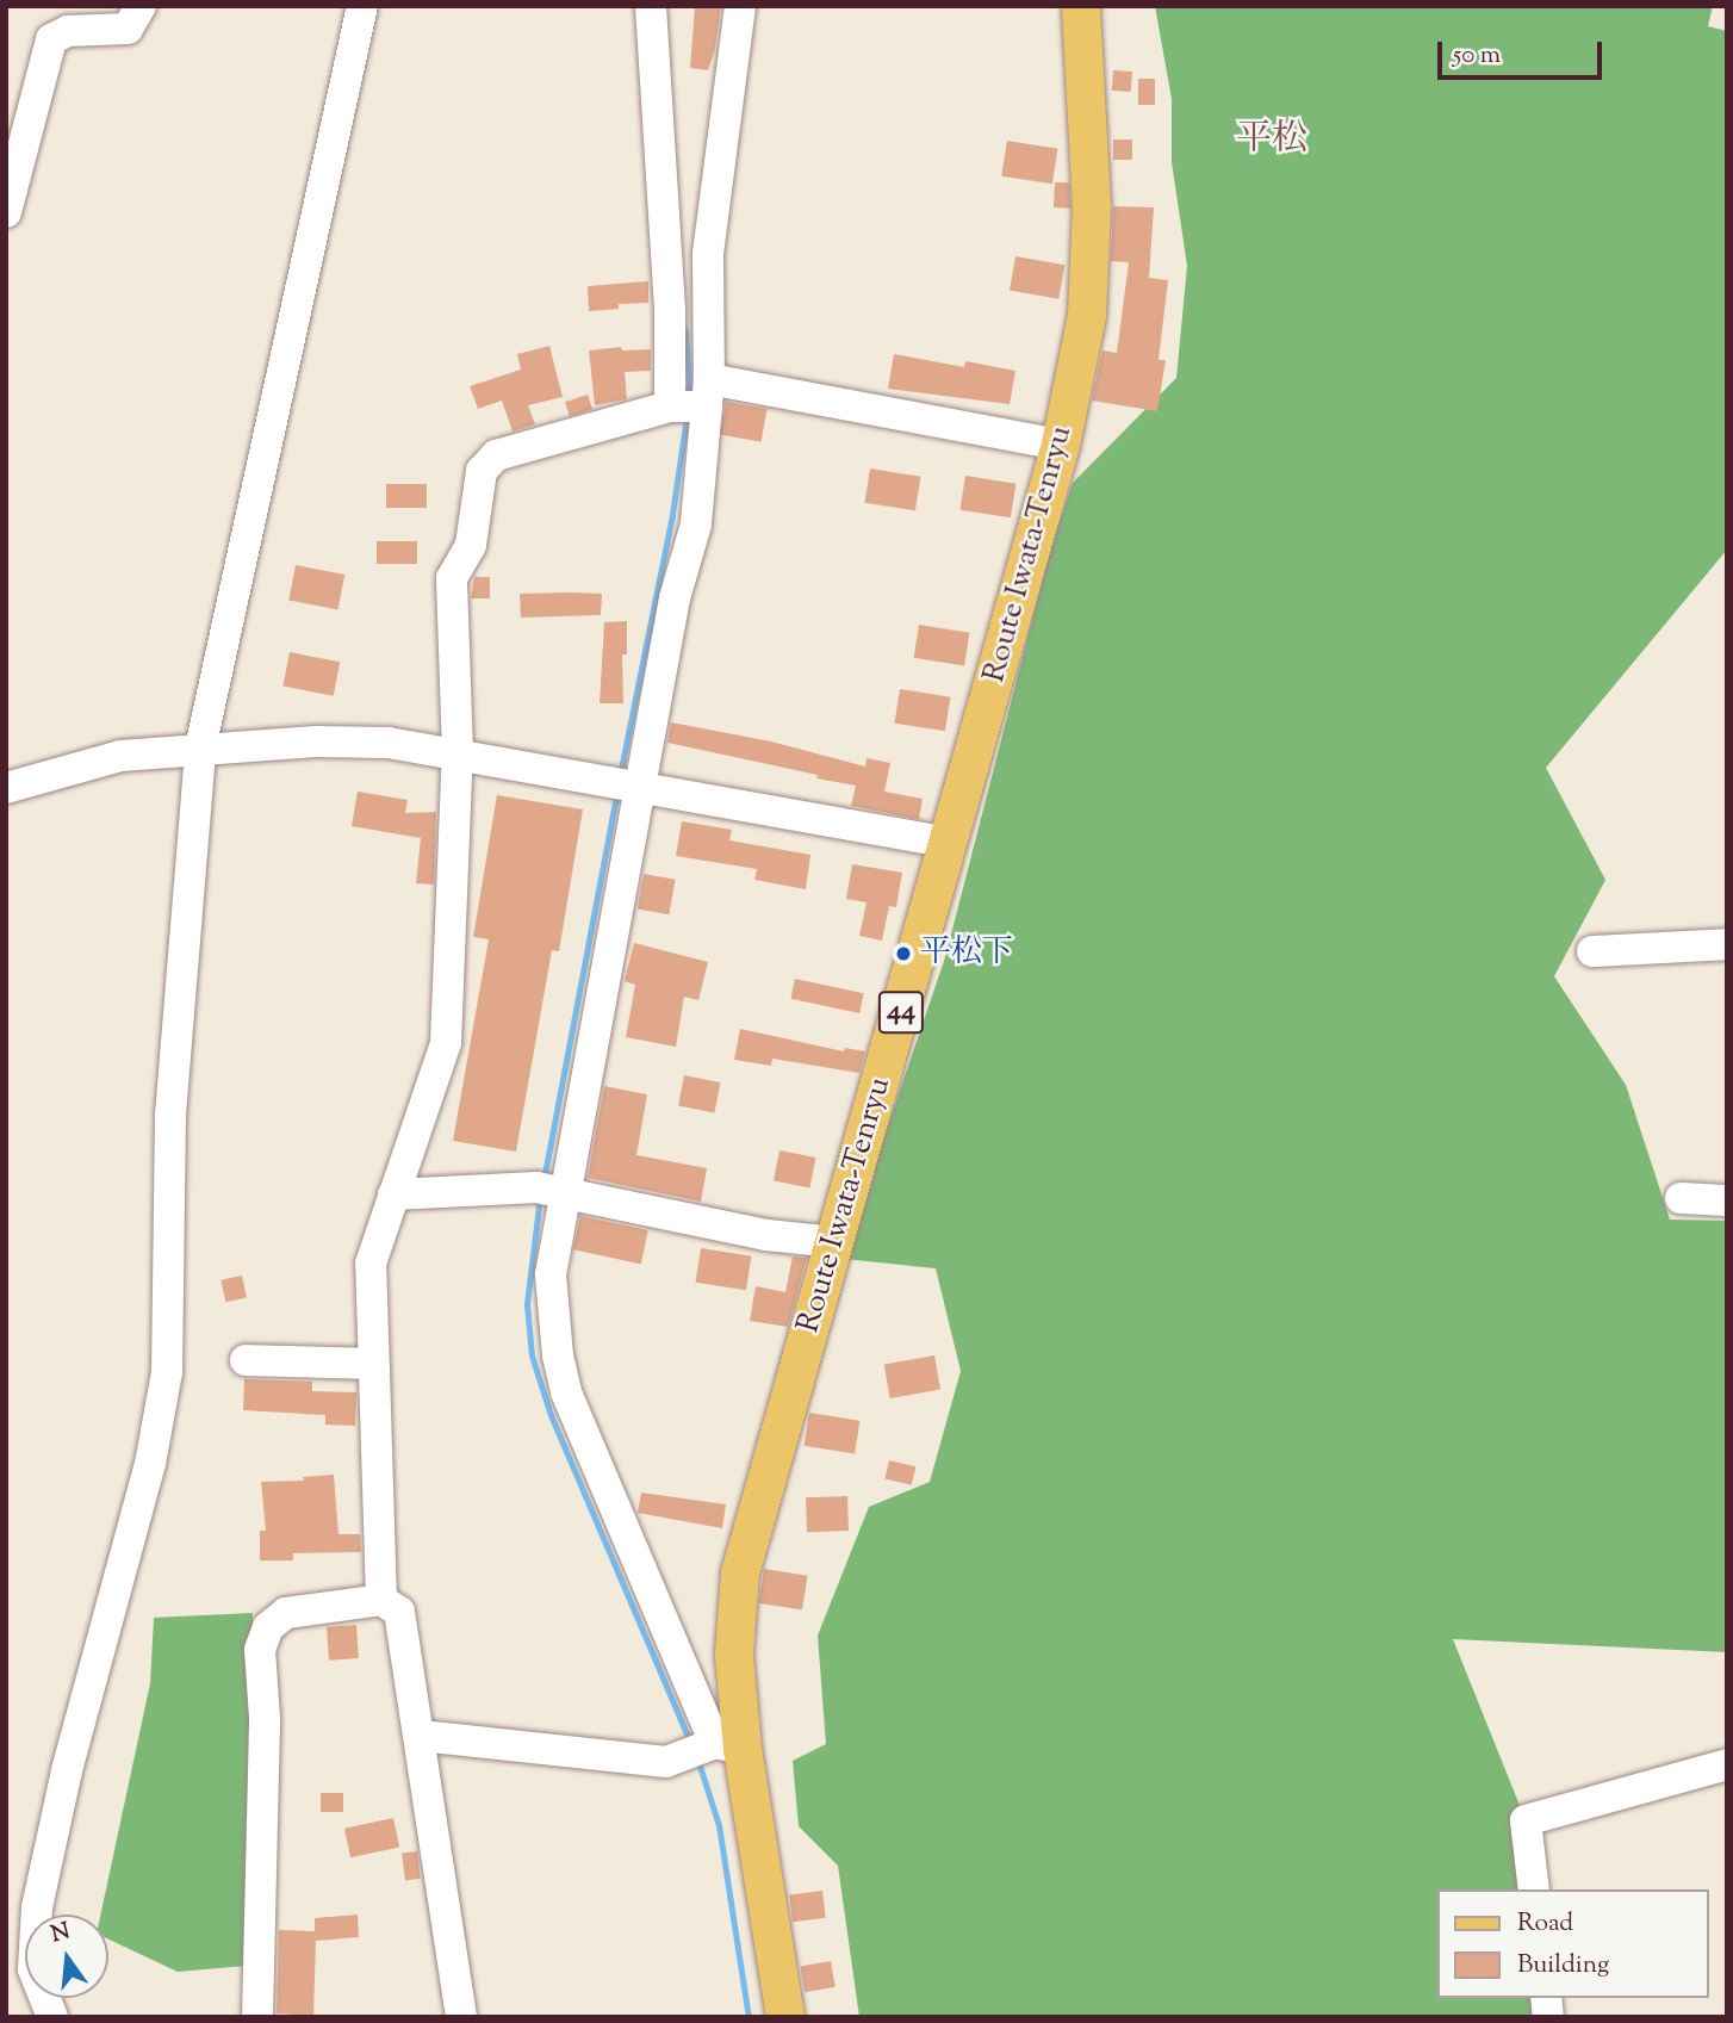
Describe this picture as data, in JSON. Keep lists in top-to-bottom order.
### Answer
{
  "streets": {
    "main road": ["Route Iwata-Tenryu", "44"]
  },
  "districts": ["平松"],
  "places": ["平松下"],
  "legend": ["Road", "Building"],
  "scale_bar": "50 m",
  "north": "top"
}
